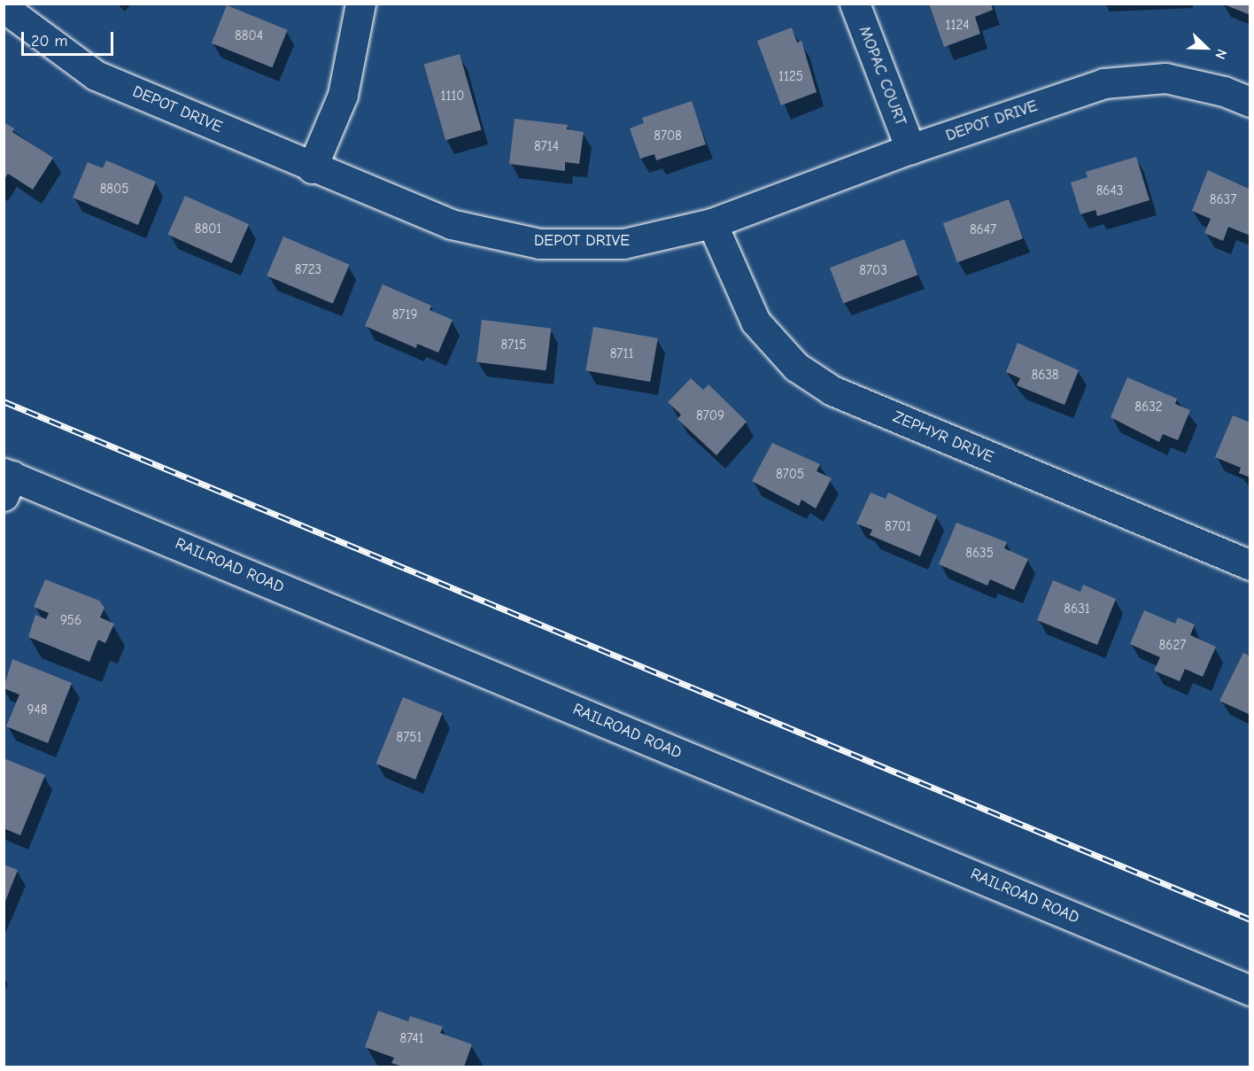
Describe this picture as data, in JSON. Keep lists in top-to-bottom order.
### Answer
{
  "streets": {
    "street": [
      "MOPAC COURT",
      "DEPOT DRIVE",
      "ZEPHYR DRIVE",
      "RAILROAD ROAD"
    ]
  },
  "crossings": [
    ["MOPAC COURT", "DEPOT DRIVE"],
    ["DEPOT DRIVE", "ZEPHYR DRIVE"]
  ],
  "house_numbers": [
    "1124",
    "8804",
    "1125",
    "1110",
    "8708",
    "8714",
    "8805",
    "8643",
    "8637",
    "8801",
    "8647",
    "8723",
    "8703",
    "8719",
    "8715",
    "8711",
    "8638",
    "8632",
    "8709",
    "8705",
    "8701",
    "8635",
    "8631",
    "956",
    "8627",
    "948",
    "8751",
    "8741"
  ],
  "scale_bar": "20 m",
  "north": "bottom right"
}
